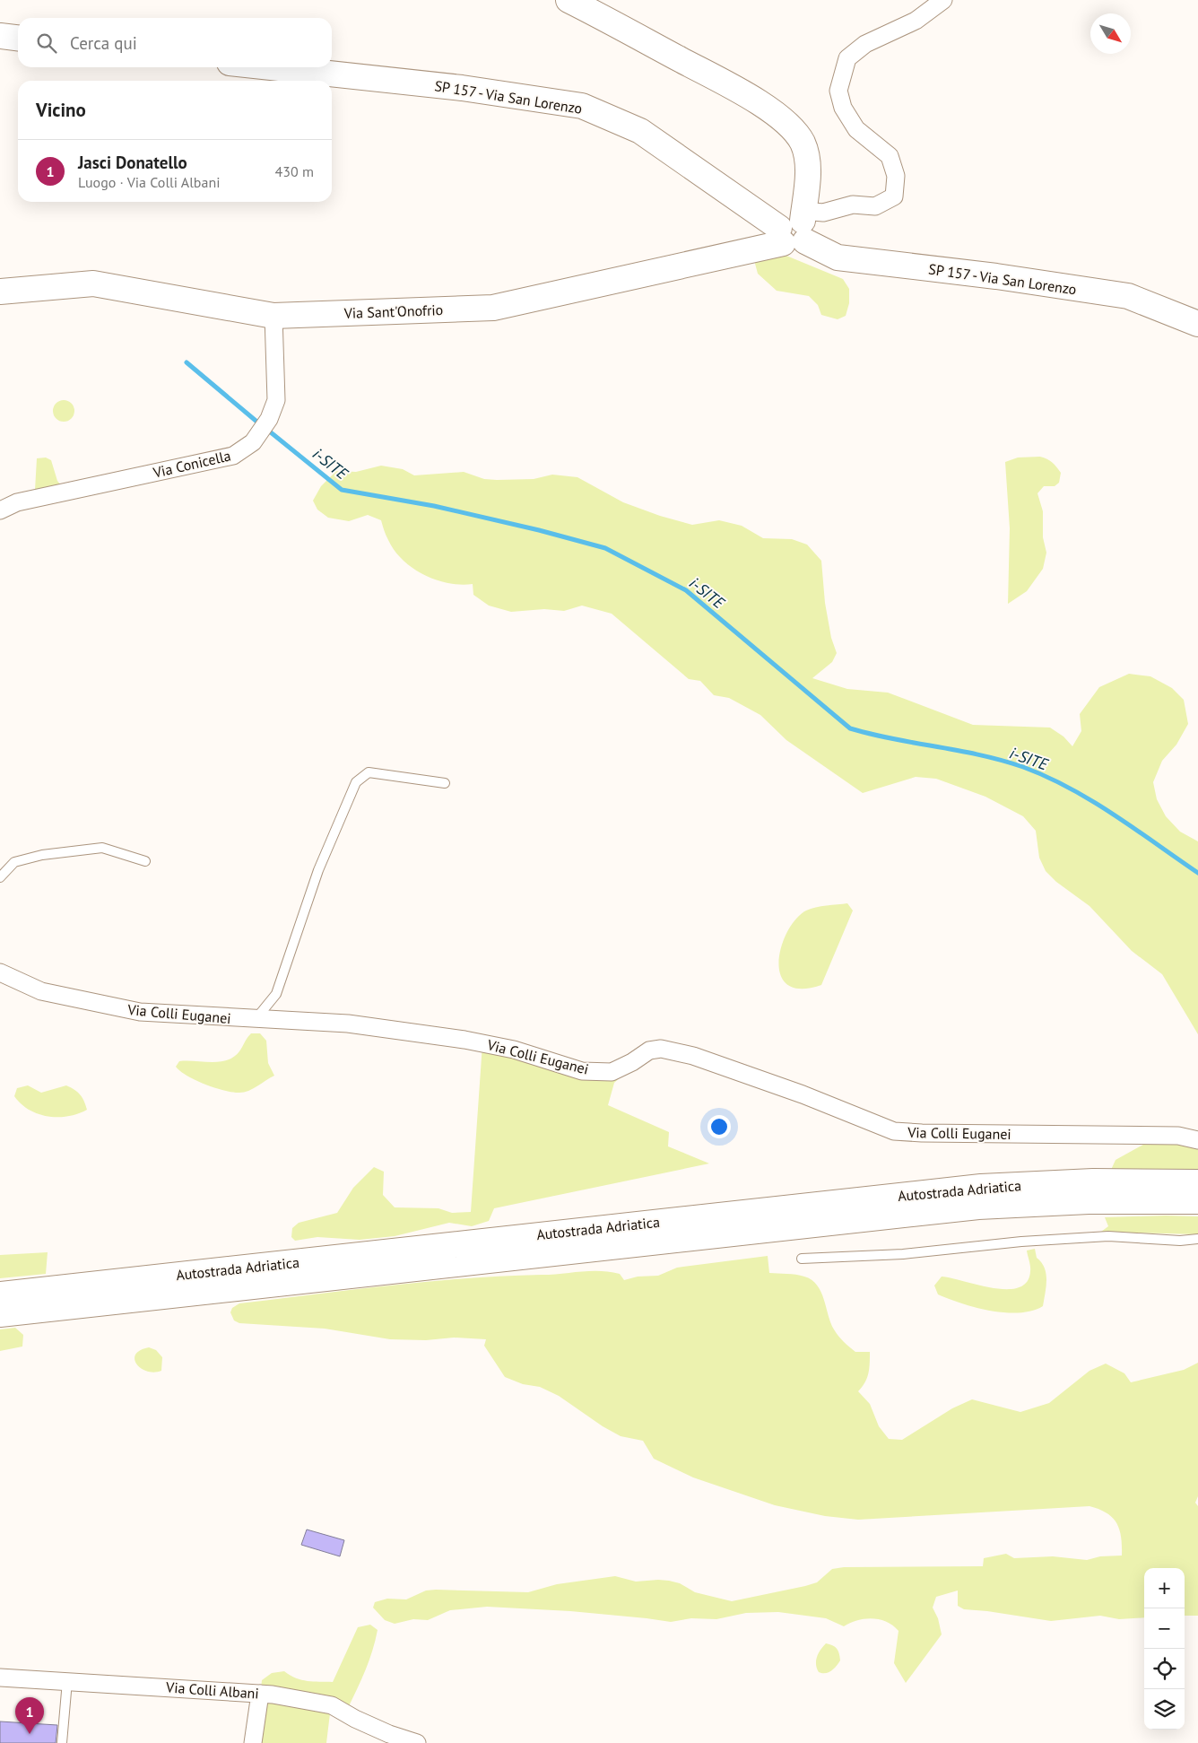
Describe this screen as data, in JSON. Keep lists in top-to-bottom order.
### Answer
{
  "streets": {
    "main road": ["SP 157 - Via San Lorenzo", "Via Sant'Onofrio", "Autostrada Adriatica"],
    "street": ["Via Conicella", "Via Colli Euganei", "Via Colli Albani"]
  },
  "crossings": [
    ["SP 157 - Via San Lorenzo", "Via Sant'Onofrio"],
    ["Via Sant'Onofrio", "Via Conicella"]
  ],
  "water": ["i-SITE"],
  "north": "bottom right",
  "page": {
    "search": "Cerca qui",
    "heading": "Vicino",
    "list": [
      {
        "mark": "1",
        "name": "Jasci Donatello",
        "note": "Luogo · Via Colli Albani",
        "value": "430 m"
      }
    ],
    "map_buttons": ["+", "−"],
    "pins": "1"
  }
}
